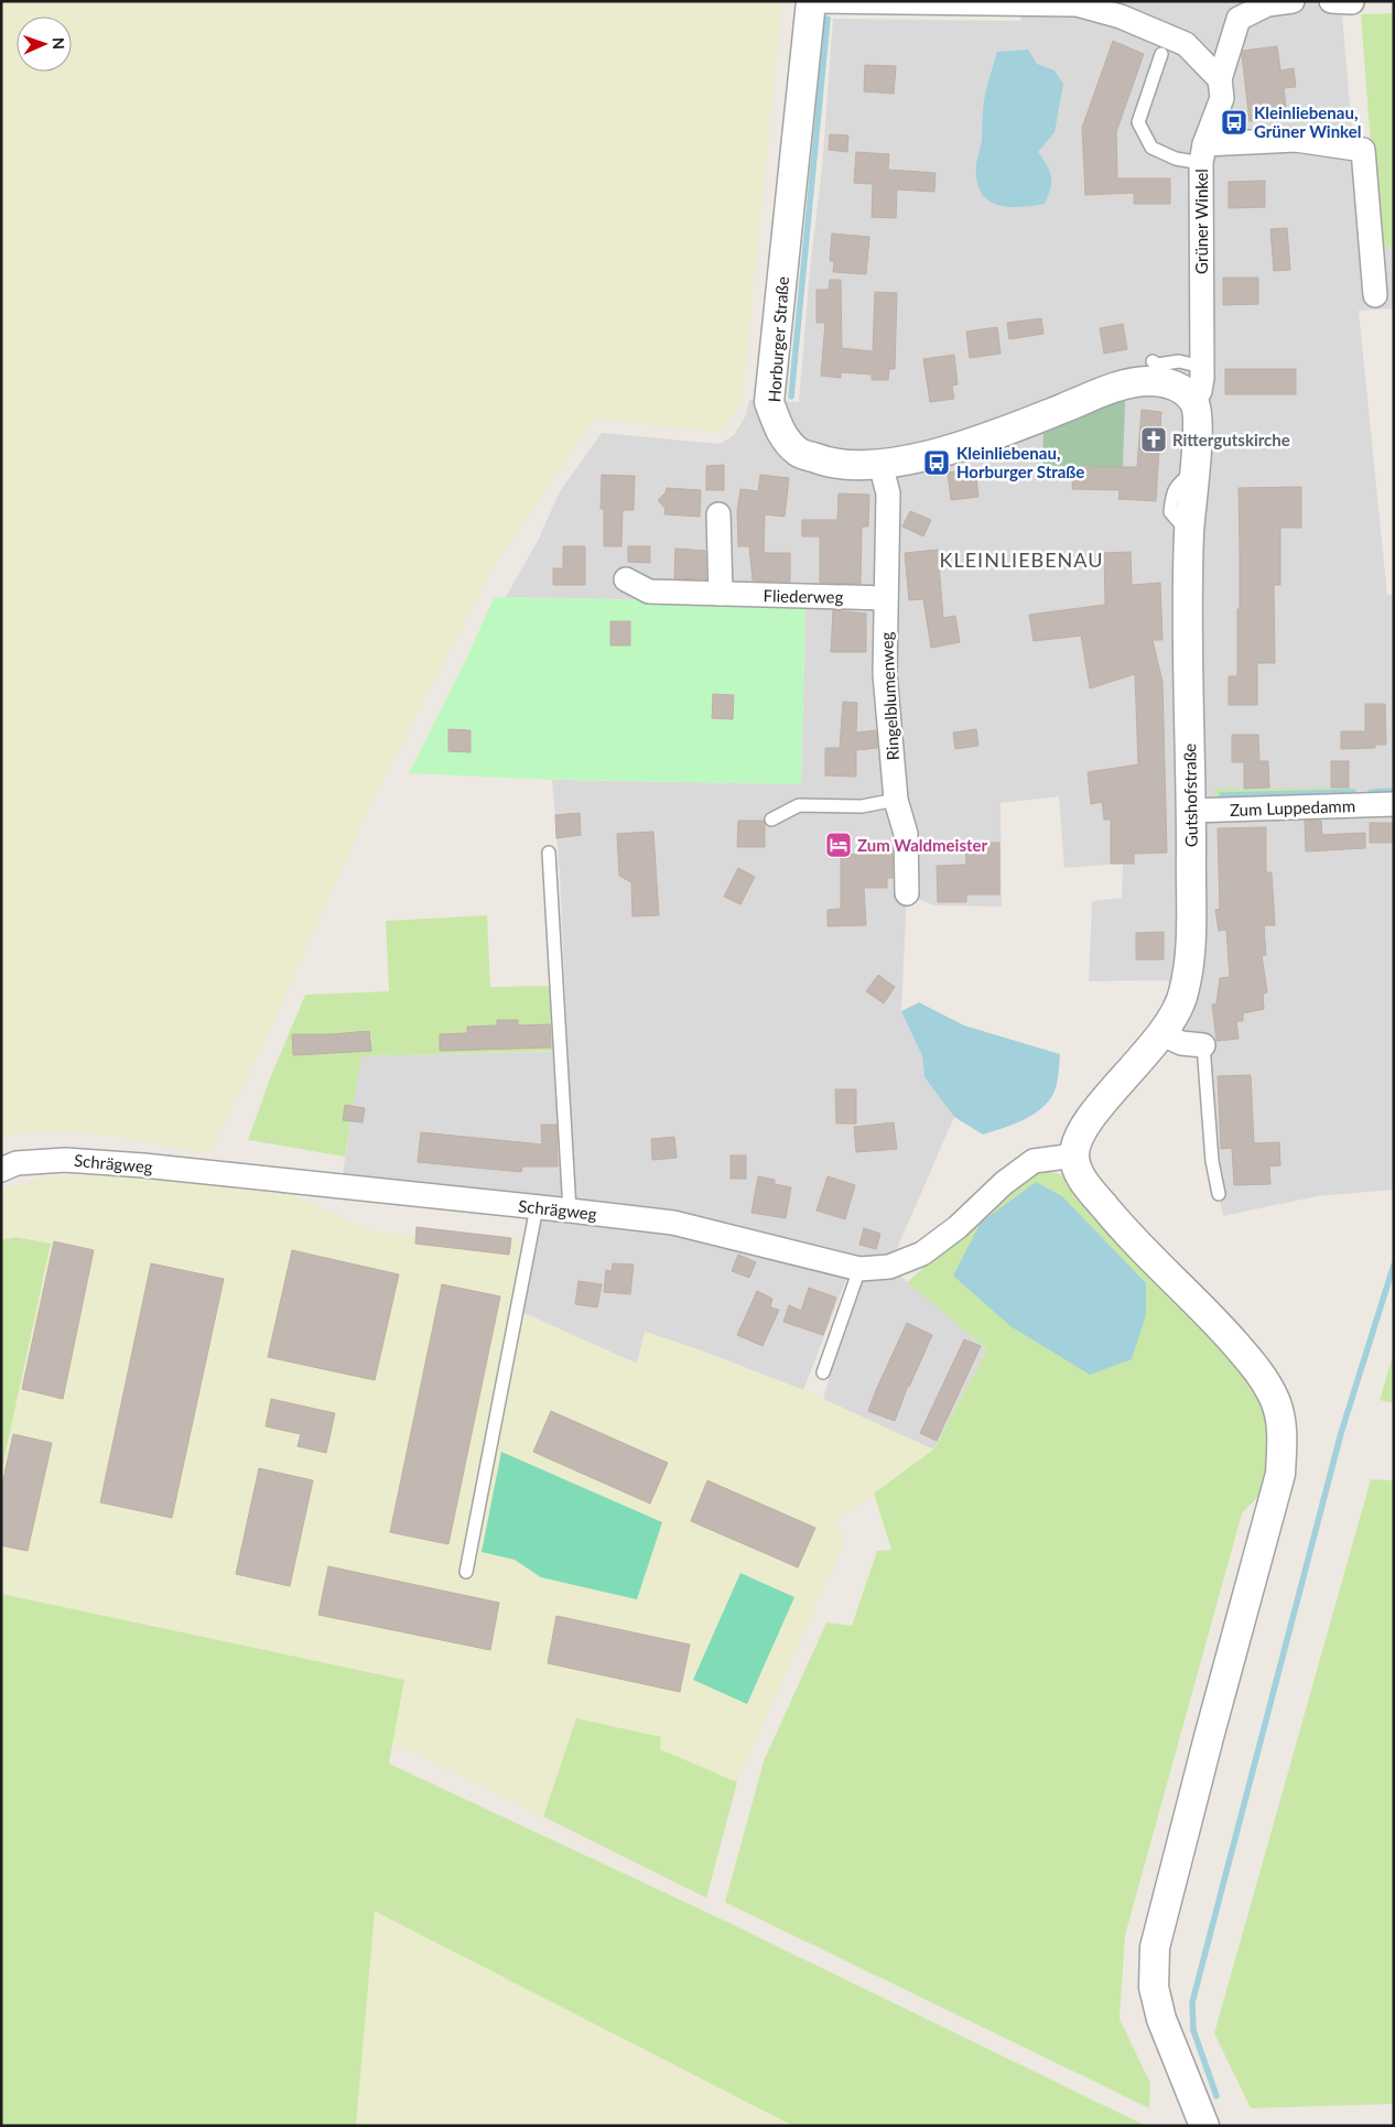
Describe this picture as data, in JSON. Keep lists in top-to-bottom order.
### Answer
{
  "streets": {
    "street": [
      "Grüner Winkel",
      "Horburger Straße",
      "Fliederweg",
      "Ringelblumenweg",
      "Gutshofstraße",
      "Zum Luppedamm",
      "Schrägweg"
    ]
  },
  "crossings": [
    ["Grüner Winkel", "Horburger Straße"],
    ["Grüner Winkel", "Gutshofstraße"],
    ["Horburger Straße", "Ringelblumenweg"],
    ["Horburger Straße", "Gutshofstraße"],
    ["Fliederweg", "Ringelblumenweg"],
    ["Gutshofstraße", "Zum Luppedamm"],
    ["Gutshofstraße", "Schrägweg"]
  ],
  "districts": ["KLEINLIEBENAU"],
  "places": {
    "bus stop": ["Kleinliebenau, Grüner Winkel", "Kleinliebenau, Horburger Straße"],
    "church": ["Rittergutskirche"],
    "hotel": ["Zum Waldmeister"]
  },
  "north": "right"
}
